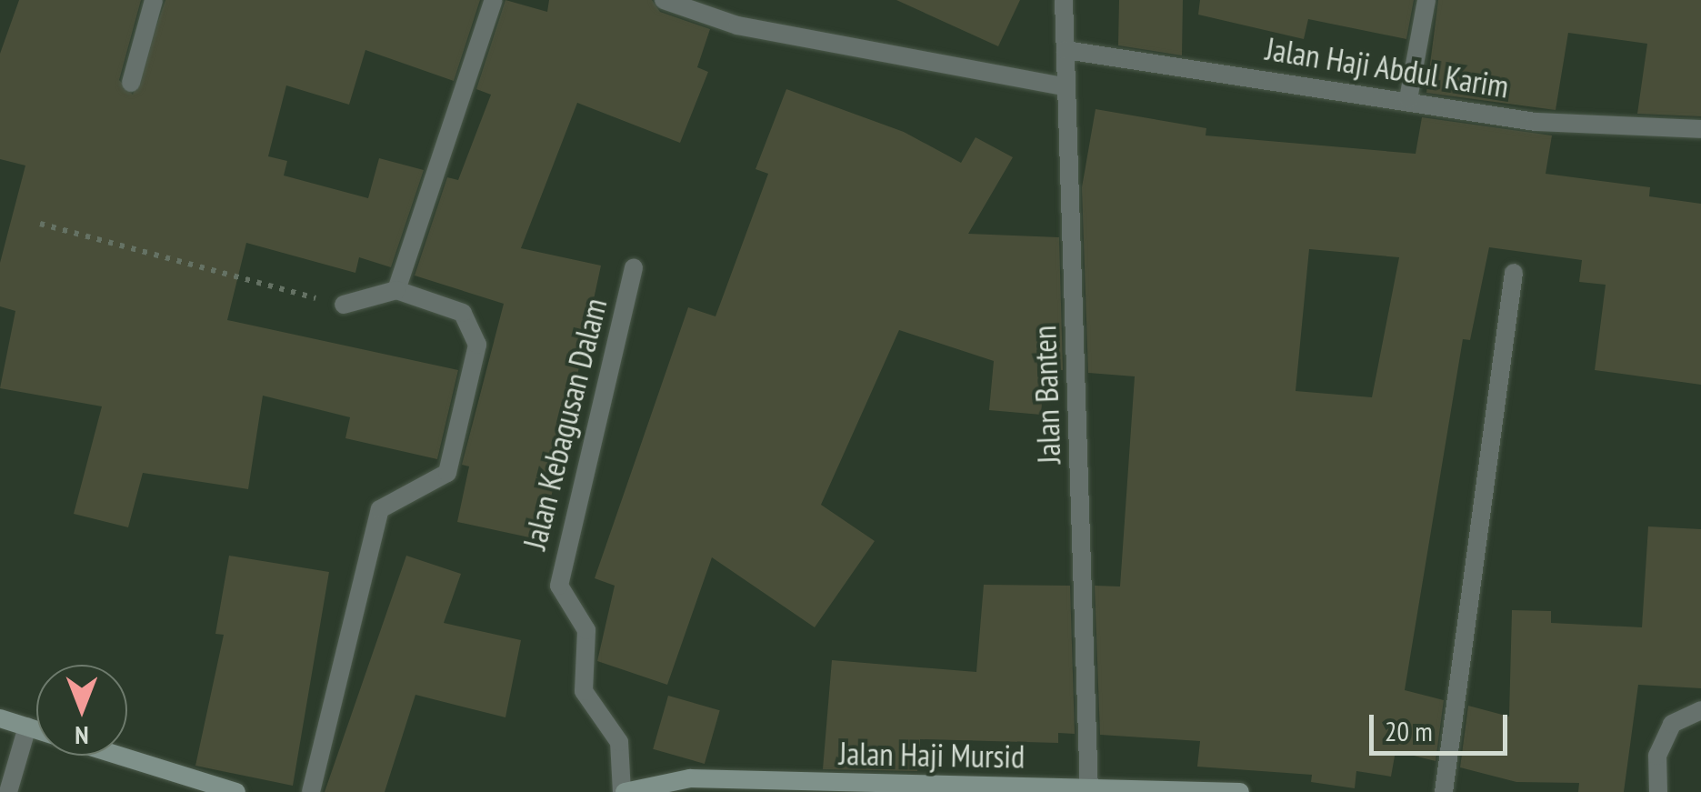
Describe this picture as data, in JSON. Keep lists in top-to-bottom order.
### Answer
{
  "streets": {
    "street": [
      "Jalan Haji Abdul Karim",
      "Jalan Banten",
      "Jalan Kebagusan Dalam",
      "Jalan Haji Mursid"
    ]
  },
  "crossings": [
    ["Jalan Haji Abdul Karim", "Jalan Banten"],
    ["Jalan Banten", "Jalan Haji Mursid"],
    ["Jalan Kebagusan Dalam", "Jalan Haji Mursid"]
  ],
  "scale_bar": "20 m",
  "north": "bottom"
}
